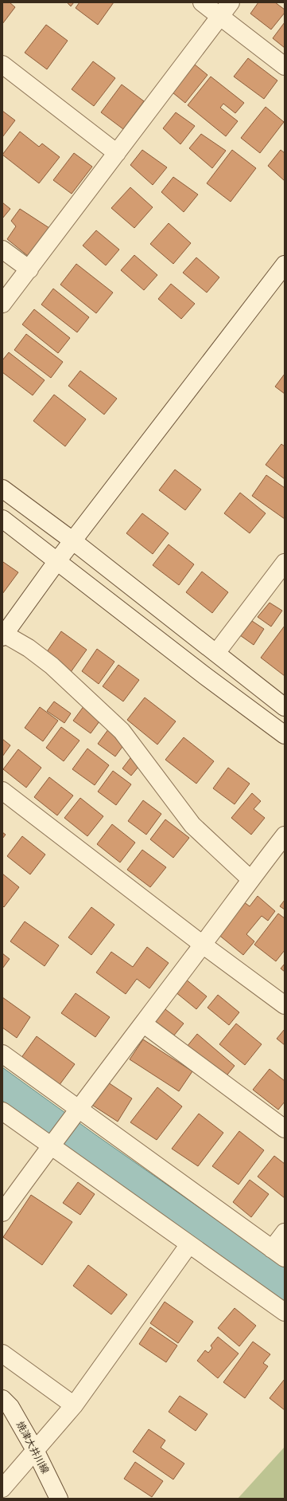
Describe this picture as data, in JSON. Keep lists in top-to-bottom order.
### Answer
{
  "streets": {
    "street": ["焼津大井川線"]
  }
}
